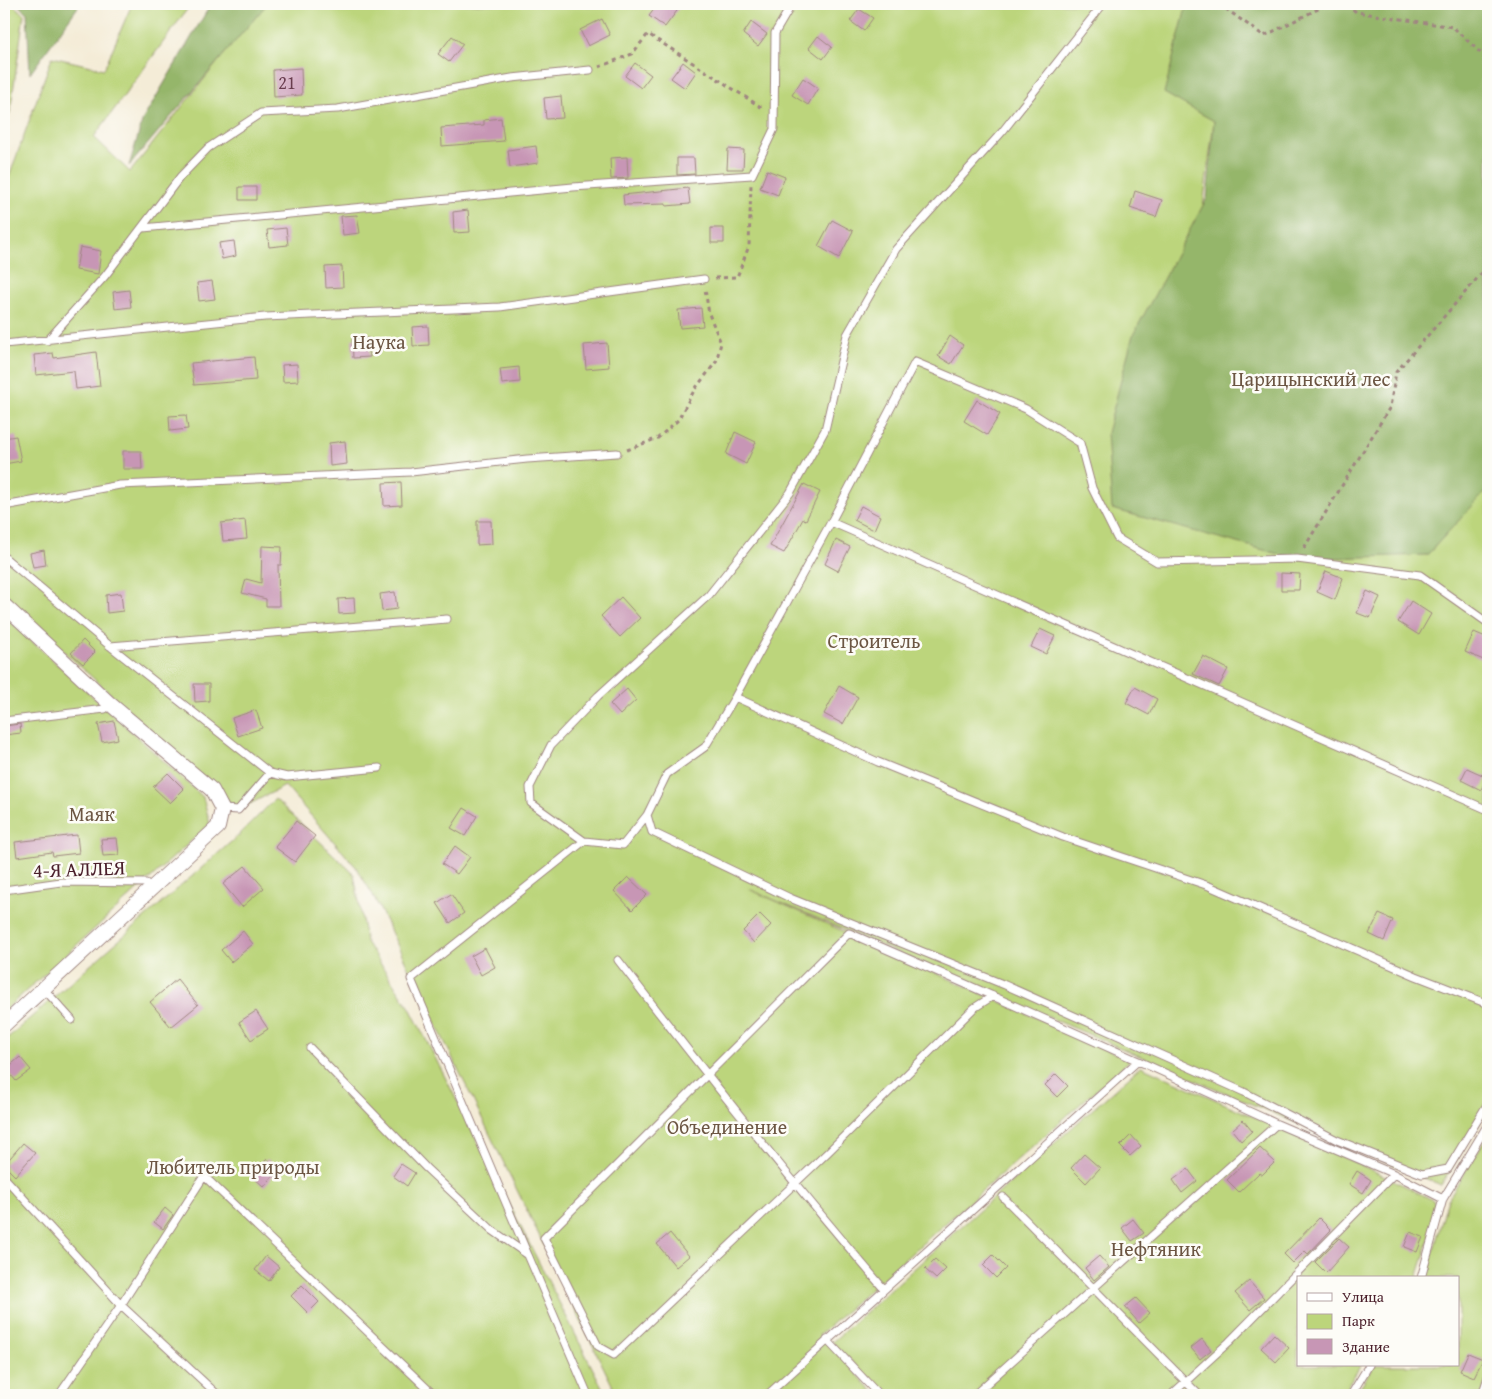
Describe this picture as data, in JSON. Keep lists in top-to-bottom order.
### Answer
{
  "streets": {
    "lane": ["4-Я АЛЛЕЯ"]
  },
  "parks": [
    "Наука",
    "Царицынский лес",
    "Строитель",
    "Маяк",
    "Объединение",
    "Любитель природы",
    "Нефтяник"
  ],
  "house_numbers": ["21"],
  "legend": ["Улица", "Парк", "Здание"]
}
